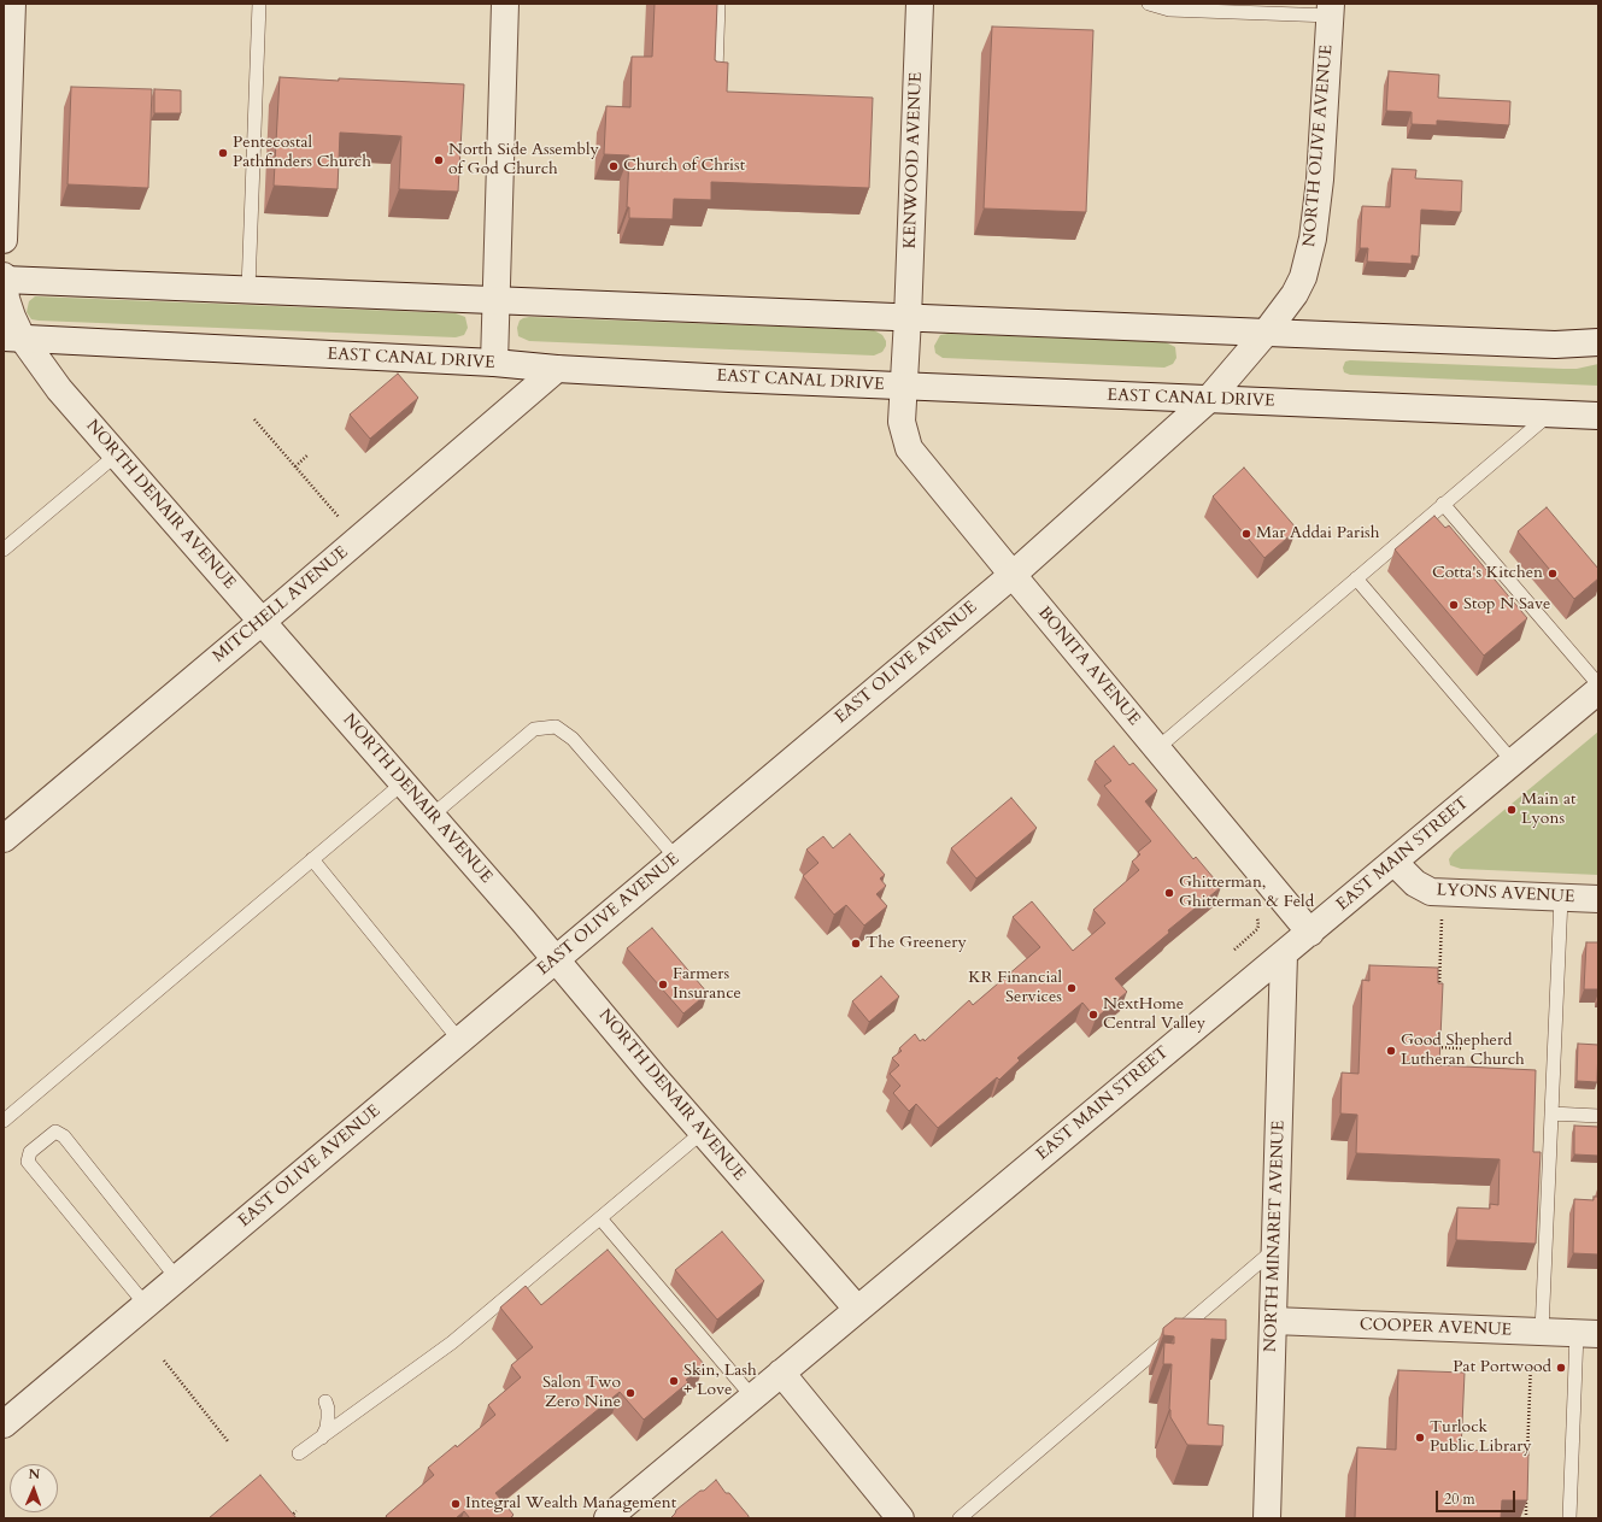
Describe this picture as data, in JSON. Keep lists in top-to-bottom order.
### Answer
{
  "streets": {
    "street": [
      "NORTH OLIVE AVENUE",
      "KENWOOD AVENUE",
      "EAST CANAL DRIVE",
      "NORTH DENAIR AVENUE",
      "MITCHELL AVENUE",
      "EAST OLIVE AVENUE",
      "BONITA AVENUE",
      "EAST MAIN STREET",
      "LYONS AVENUE",
      "NORTH MINARET AVENUE",
      "COOPER AVENUE"
    ]
  },
  "crossings": [
    ["NORTH OLIVE AVENUE", "EAST CANAL DRIVE"],
    ["NORTH OLIVE AVENUE", "EAST OLIVE AVENUE"],
    ["KENWOOD AVENUE", "EAST CANAL DRIVE"],
    ["KENWOOD AVENUE", "BONITA AVENUE"],
    ["EAST CANAL DRIVE", "NORTH DENAIR AVENUE"],
    ["EAST CANAL DRIVE", "MITCHELL AVENUE"],
    ["EAST CANAL DRIVE", "EAST OLIVE AVENUE"],
    ["EAST CANAL DRIVE", "BONITA AVENUE"],
    ["NORTH DENAIR AVENUE", "MITCHELL AVENUE"],
    ["NORTH DENAIR AVENUE", "EAST OLIVE AVENUE"],
    ["NORTH DENAIR AVENUE", "EAST MAIN STREET"],
    ["EAST OLIVE AVENUE", "BONITA AVENUE"],
    ["BONITA AVENUE", "EAST MAIN STREET"],
    ["EAST MAIN STREET", "LYONS AVENUE"],
    ["EAST MAIN STREET", "NORTH MINARET AVENUE"],
    ["NORTH MINARET AVENUE", "COOPER AVENUE"]
  ],
  "places": [
    "Pentecostal Pathfinders Church",
    "North Side Assembly of God Church",
    "Church of Christ",
    "Mar Addai Parish",
    "Cotta's Kitchen",
    "Stop N Save",
    "Main at Lyons",
    "Ghitterman, Ghitterman & Feld",
    "The Greenery",
    "Farmers Insurance",
    "KR Financial Services",
    "NextHome Central Valley",
    "Good Shepherd Lutheran Church",
    "Pat Portwood",
    "Skin, Lash + Love",
    "Salon Two Zero Nine",
    "Turlock Public Library",
    "Integral Wealth Management"
  ],
  "scale_bar": "20 m",
  "north": "top"
}
